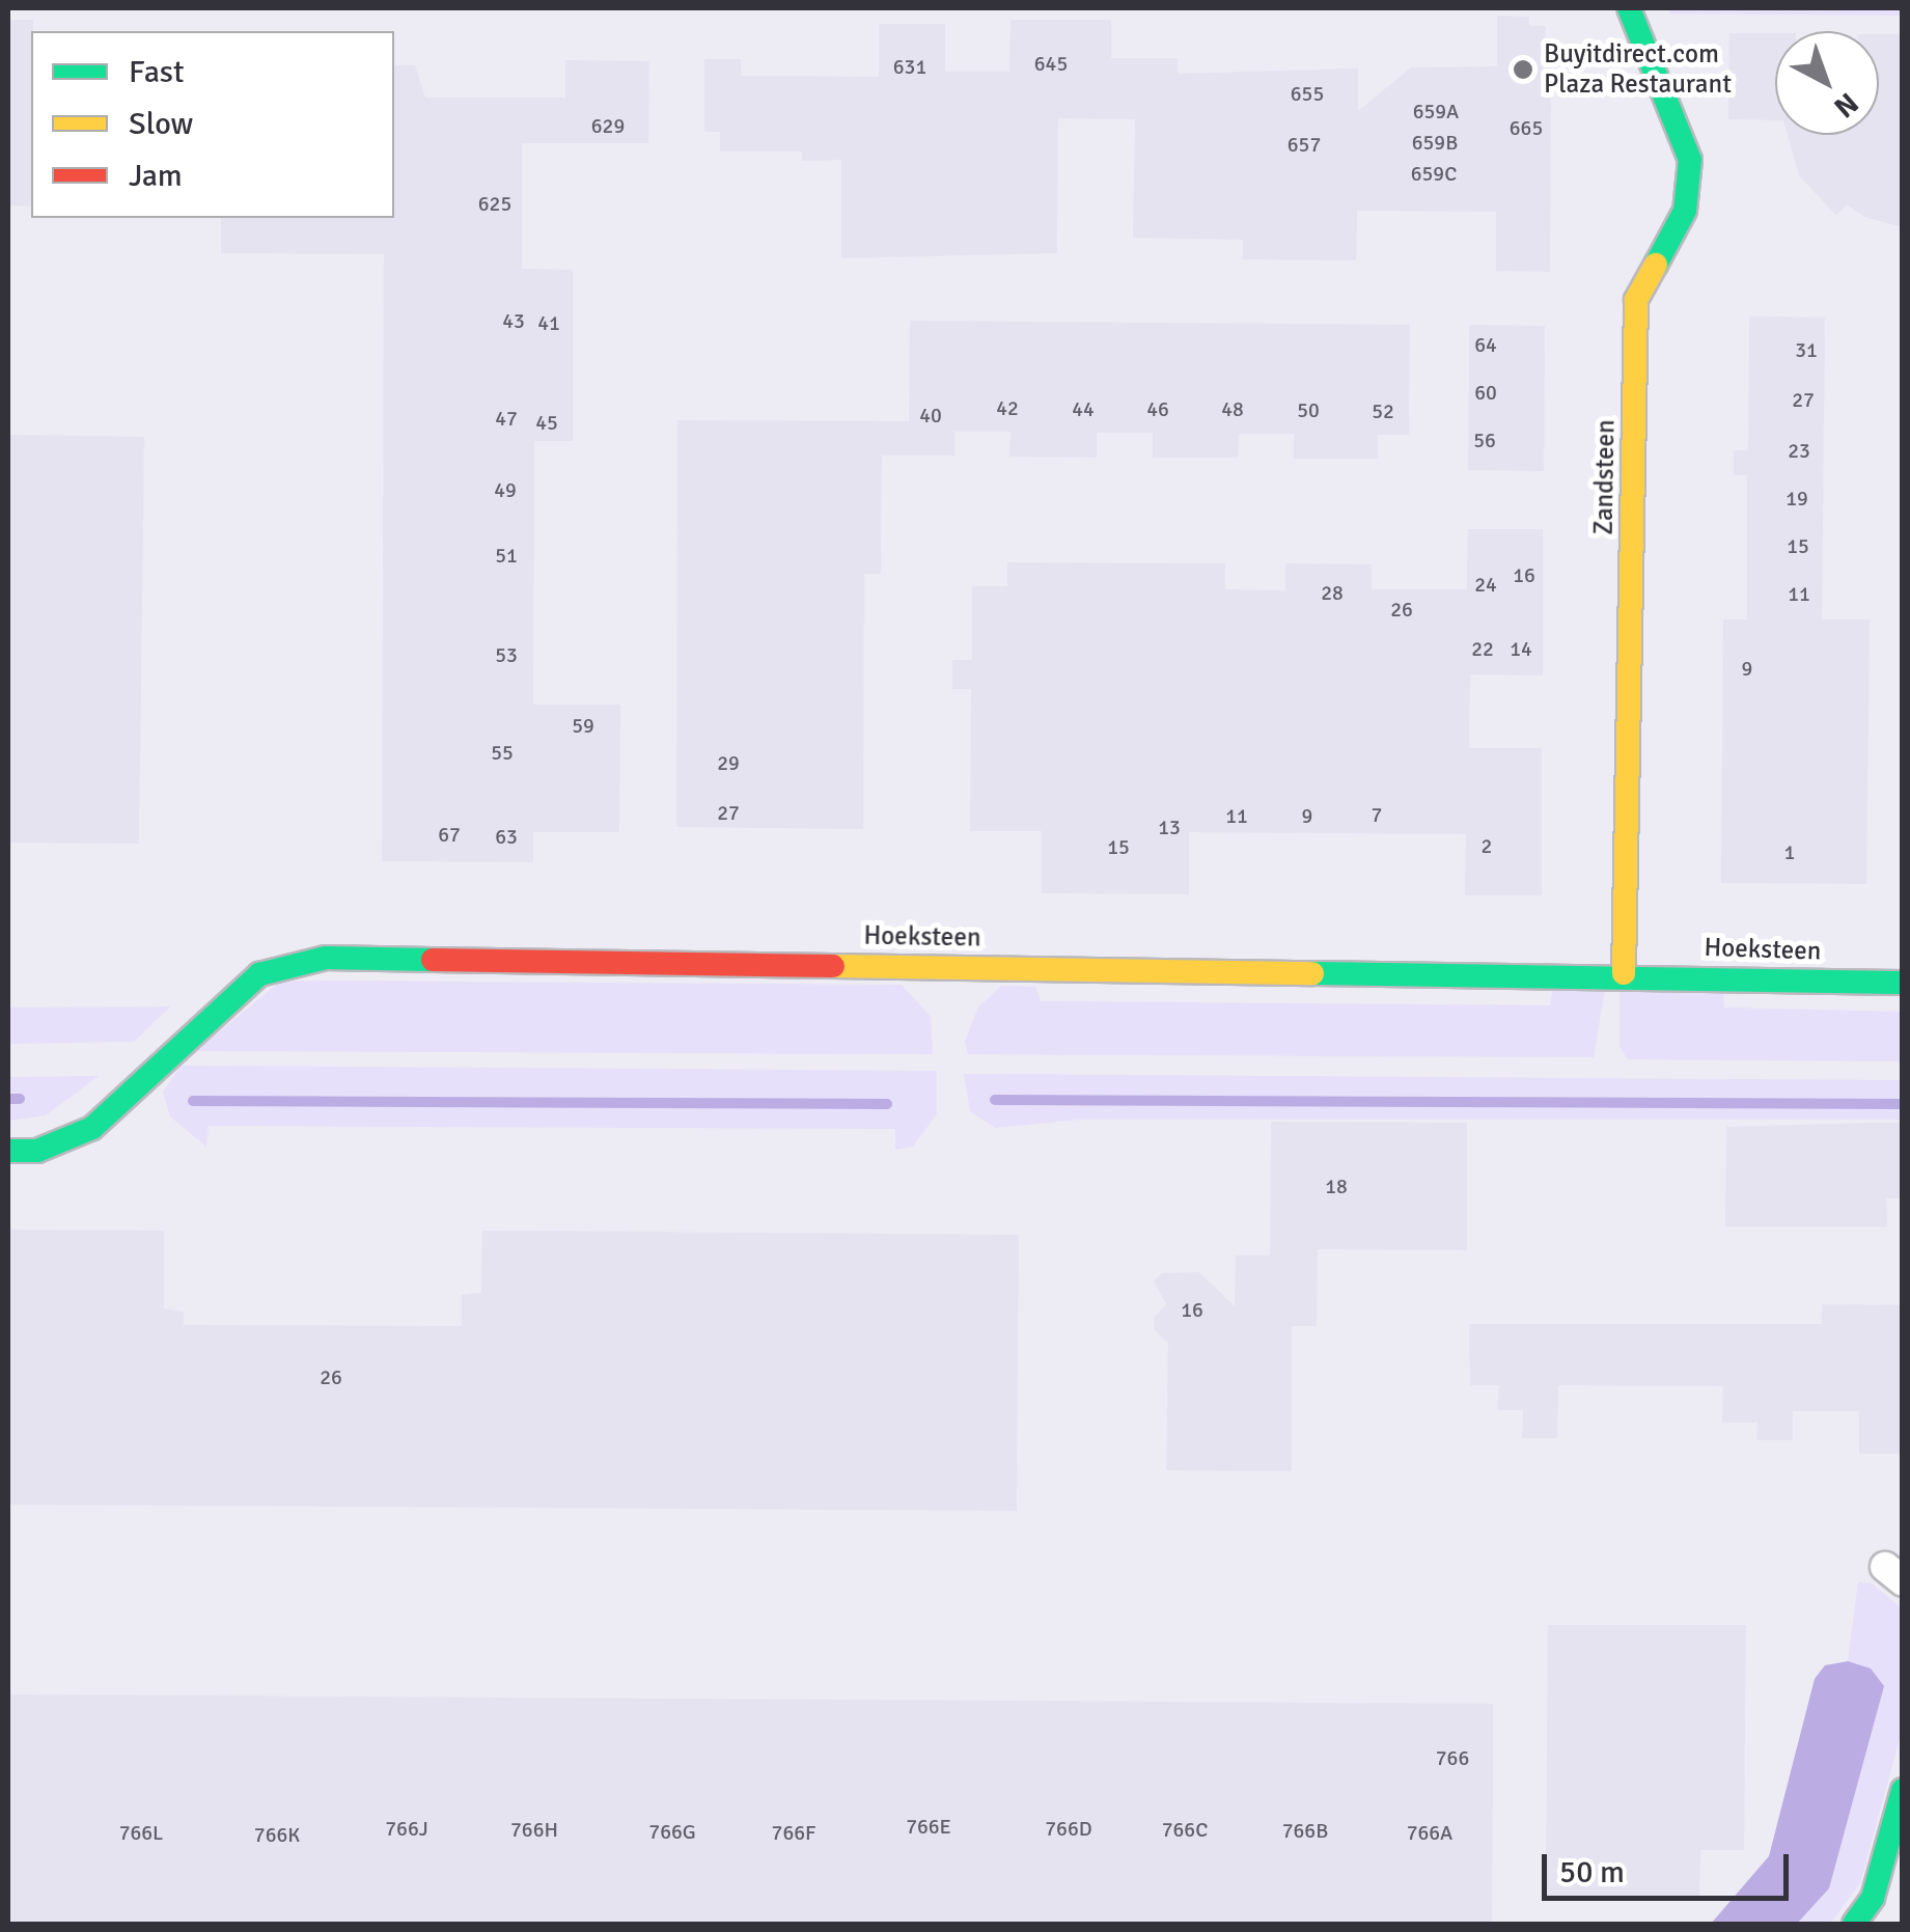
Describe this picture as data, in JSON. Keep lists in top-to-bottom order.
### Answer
{
  "streets": {
    "street": ["Zandsteen", "Hoeksteen"]
  },
  "crossings": [
    ["Zandsteen", "Hoeksteen"]
  ],
  "places": ["Buyitdirect.com Plaza Restaurant"],
  "house_numbers": [
    "645",
    "631",
    "655",
    "659A",
    "629",
    "665",
    "659B",
    "657",
    "659C",
    "625",
    "43",
    "41",
    "64",
    "31",
    "60",
    "27",
    "42",
    "44",
    "46",
    "48",
    "50",
    "52",
    "40",
    "47",
    "45",
    "56",
    "23",
    "49",
    "19",
    "15",
    "51",
    "16",
    "24",
    "28",
    "11",
    "26",
    "22",
    "14",
    "53",
    "9",
    "59",
    "55",
    "29",
    "27",
    "7",
    "11",
    "9",
    "13",
    "67",
    "63",
    "2",
    "15",
    "1",
    "18",
    "16",
    "26",
    "766",
    "766E",
    "766J",
    "766D",
    "766H",
    "766C",
    "766B",
    "766G",
    "766L",
    "766F",
    "766A",
    "766K"
  ],
  "legend": ["Fast", "Slow", "Jam"],
  "scale_bar": "50 m",
  "north": "bottom right"
}
